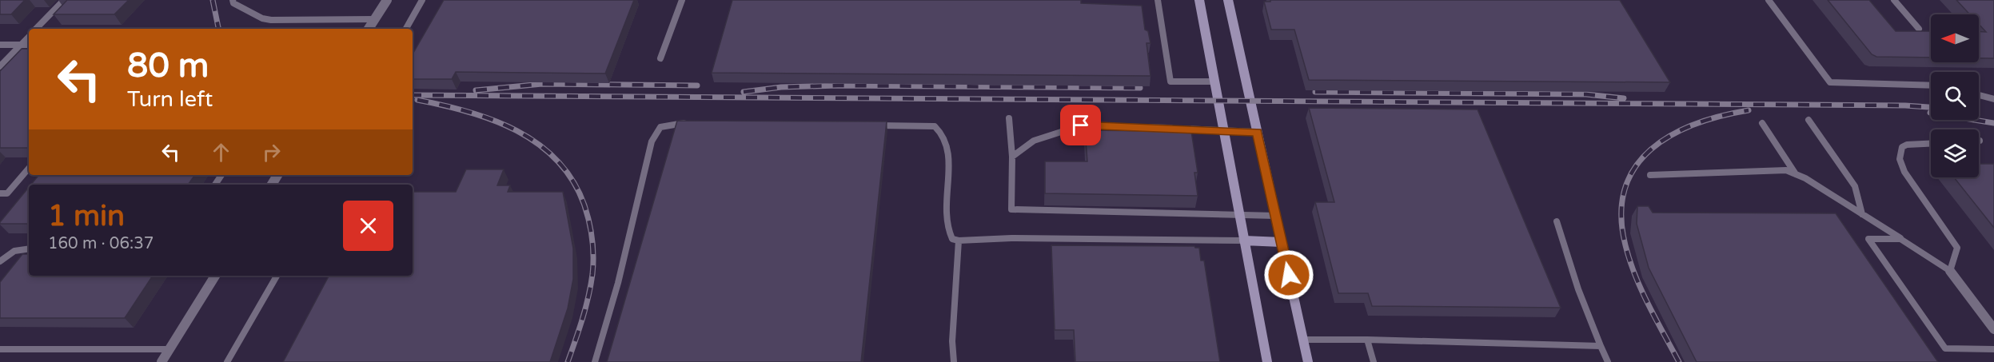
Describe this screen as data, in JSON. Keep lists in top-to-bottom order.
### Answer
{
  "north": "left",
  "page": {
    "turn": ["80 m", "Turn left"],
    "heading": ["1 min", "160 m · 06:37"]
  }
}
